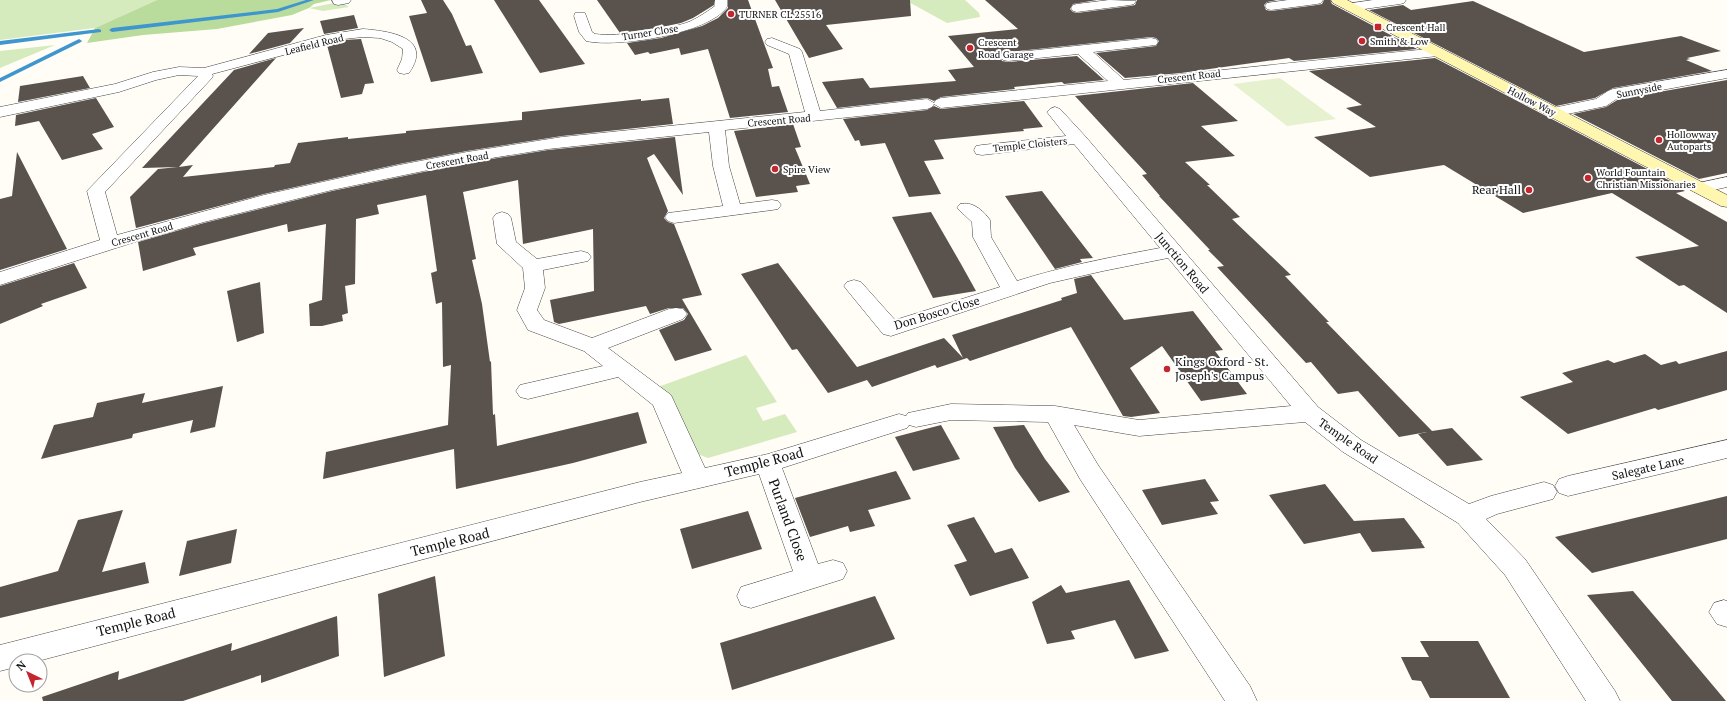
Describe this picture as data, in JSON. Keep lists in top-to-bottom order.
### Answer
{
  "streets": {
    "main road": ["Hollow Way"],
    "street": [
      "Turner Close",
      "Leafield Road",
      "Crescent Road",
      "Sunnyside",
      "Temple Cloisters",
      "Junction Road",
      "Don Bosco Close",
      "Temple Road",
      "Salegate Lane",
      "Purland Close"
    ]
  },
  "crossings": [
    ["Crescent Road", "Hollow Way"],
    ["Crescent Road", "Junction Road"],
    ["Sunnyside", "Hollow Way"],
    ["Temple Cloisters", "Junction Road"],
    ["Junction Road", "Don Bosco Close"],
    ["Junction Road", "Temple Road"],
    ["Temple Road", "Purland Close"]
  ],
  "places": {
    "other": [
      "TURNER CL 25516",
      "Smith & Low",
      "Crescent Road Garage",
      "Hollowway Autoparts",
      "Spire View",
      "World Fountain Christian Missionaries",
      "Rear Hall",
      "Kings Oxford - St. Joseph's Campus"
    ],
    "transit": ["Crescent Hall"]
  },
  "north": "top left"
}
